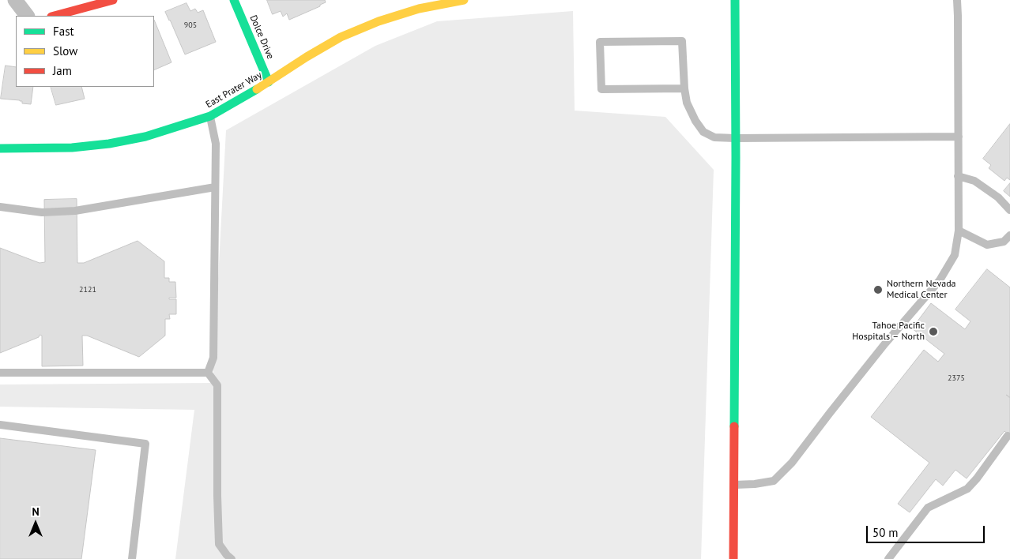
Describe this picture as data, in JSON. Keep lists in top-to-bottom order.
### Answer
{
  "streets": {
    "street": ["Dolce Drive", "East Prater Way"]
  },
  "crossings": [
    ["Dolce Drive", "East Prater Way"]
  ],
  "places": ["Northern Nevada Medical Center", "Tahoe Pacific Hospitals – North"],
  "house_numbers": ["905", "2121", "2375"],
  "legend": ["Fast", "Slow", "Jam"],
  "scale_bar": "50 m",
  "north": "top"
}
